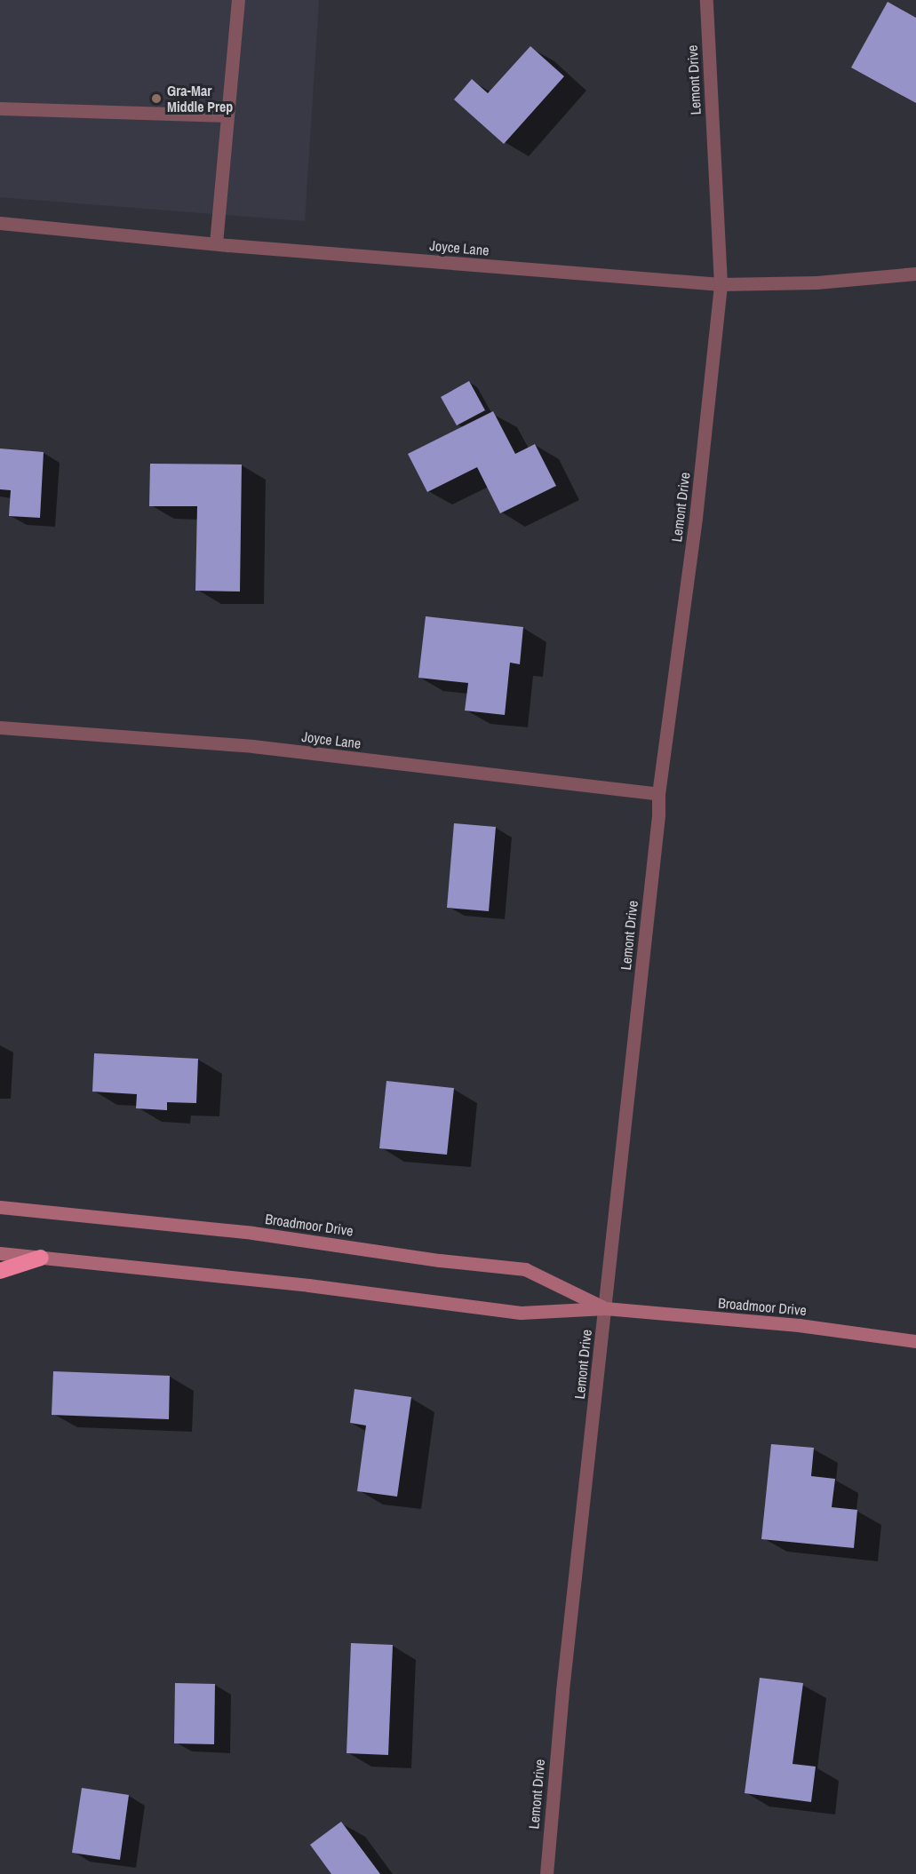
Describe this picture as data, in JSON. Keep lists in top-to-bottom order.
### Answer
{
  "streets": {
    "main road": ["Broadmoor Drive"],
    "street": ["Lemont Drive", "Joyce Lane"]
  },
  "crossings": [
    ["Lemont Drive", "Joyce Lane"],
    ["Lemont Drive", "Broadmoor Drive"]
  ],
  "places": ["Gra-Mar Middle Prep"]
}
